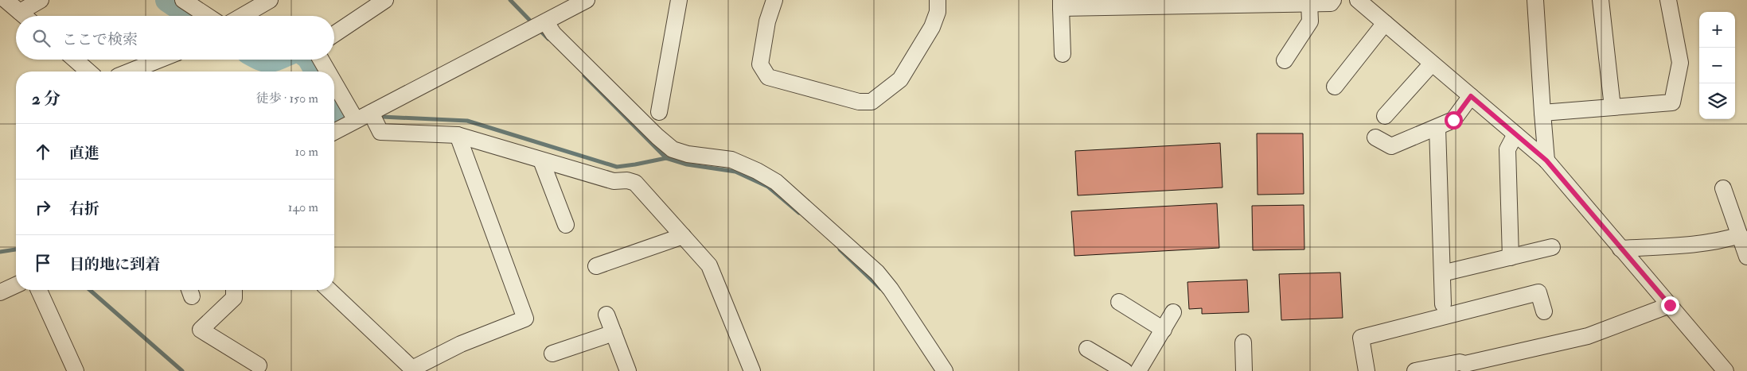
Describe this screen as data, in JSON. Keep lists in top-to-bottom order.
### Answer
{
  "page": {
    "map_buttons": ["+", "−"],
    "search": "ここで検索",
    "heading": ["2 分", "徒歩 · 150 m"],
    "list": [
      ["直進", "10 m"],
      ["右折", "140 m"],
      "目的地に到着"
    ]
  }
}
